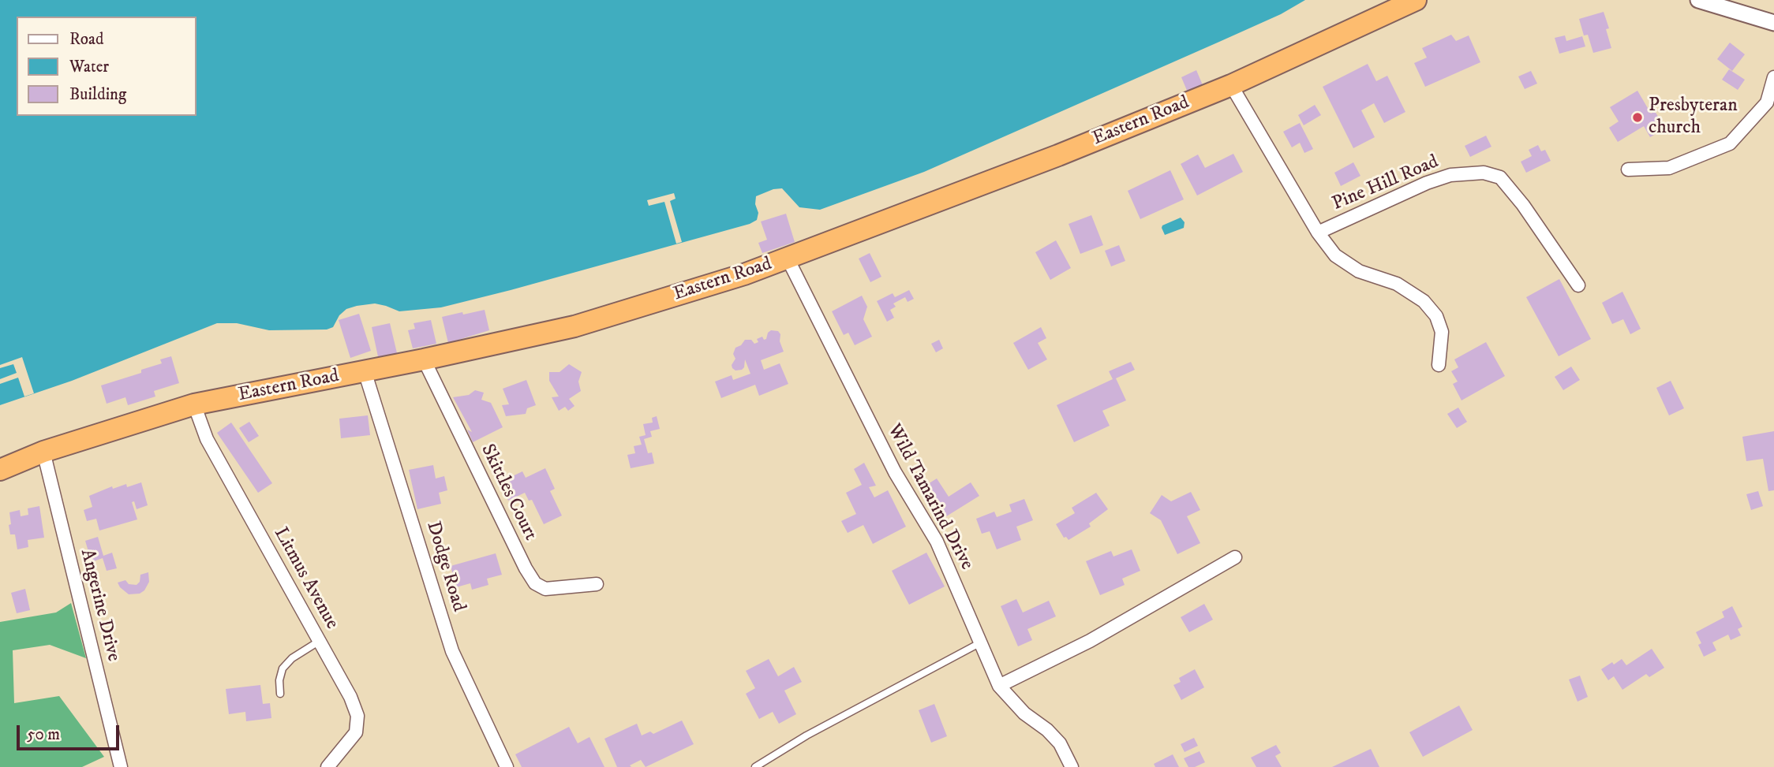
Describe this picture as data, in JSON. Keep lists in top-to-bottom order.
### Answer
{
  "streets": {
    "highway": ["Eastern Road"],
    "street": [
      "Pine Hill Road",
      "Skittles Court",
      "Wild Tamarind Drive",
      "Dodge Road",
      "Litmus Avenue",
      "Angerine Drive"
    ]
  },
  "crossings": [
    ["Eastern Road", "Pine Hill Road"],
    ["Eastern Road", "Skittles Court"],
    ["Eastern Road", "Wild Tamarind Drive"],
    ["Eastern Road", "Dodge Road"],
    ["Eastern Road", "Litmus Avenue"],
    ["Eastern Road", "Angerine Drive"]
  ],
  "places": ["Presbyteran church"],
  "legend": ["Road", "Water", "Building"],
  "scale_bar": "50 m"
}
